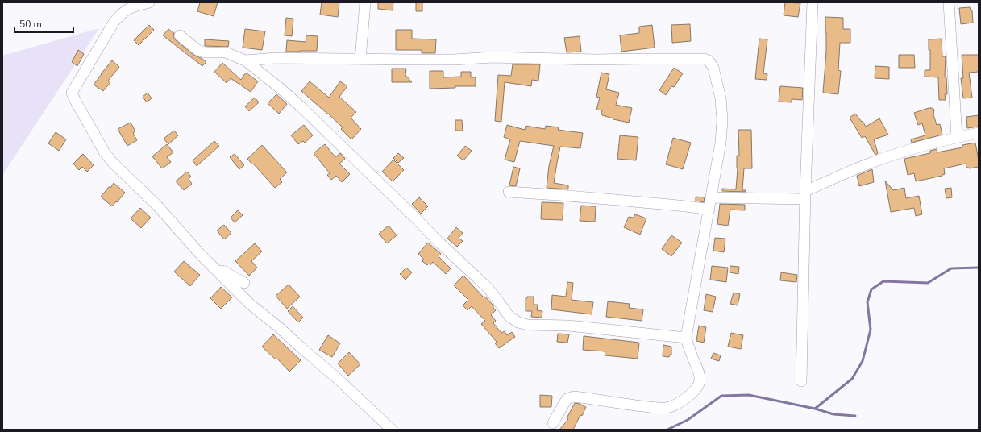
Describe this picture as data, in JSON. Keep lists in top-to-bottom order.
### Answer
{
  "scale_bar": "50 m"
}
